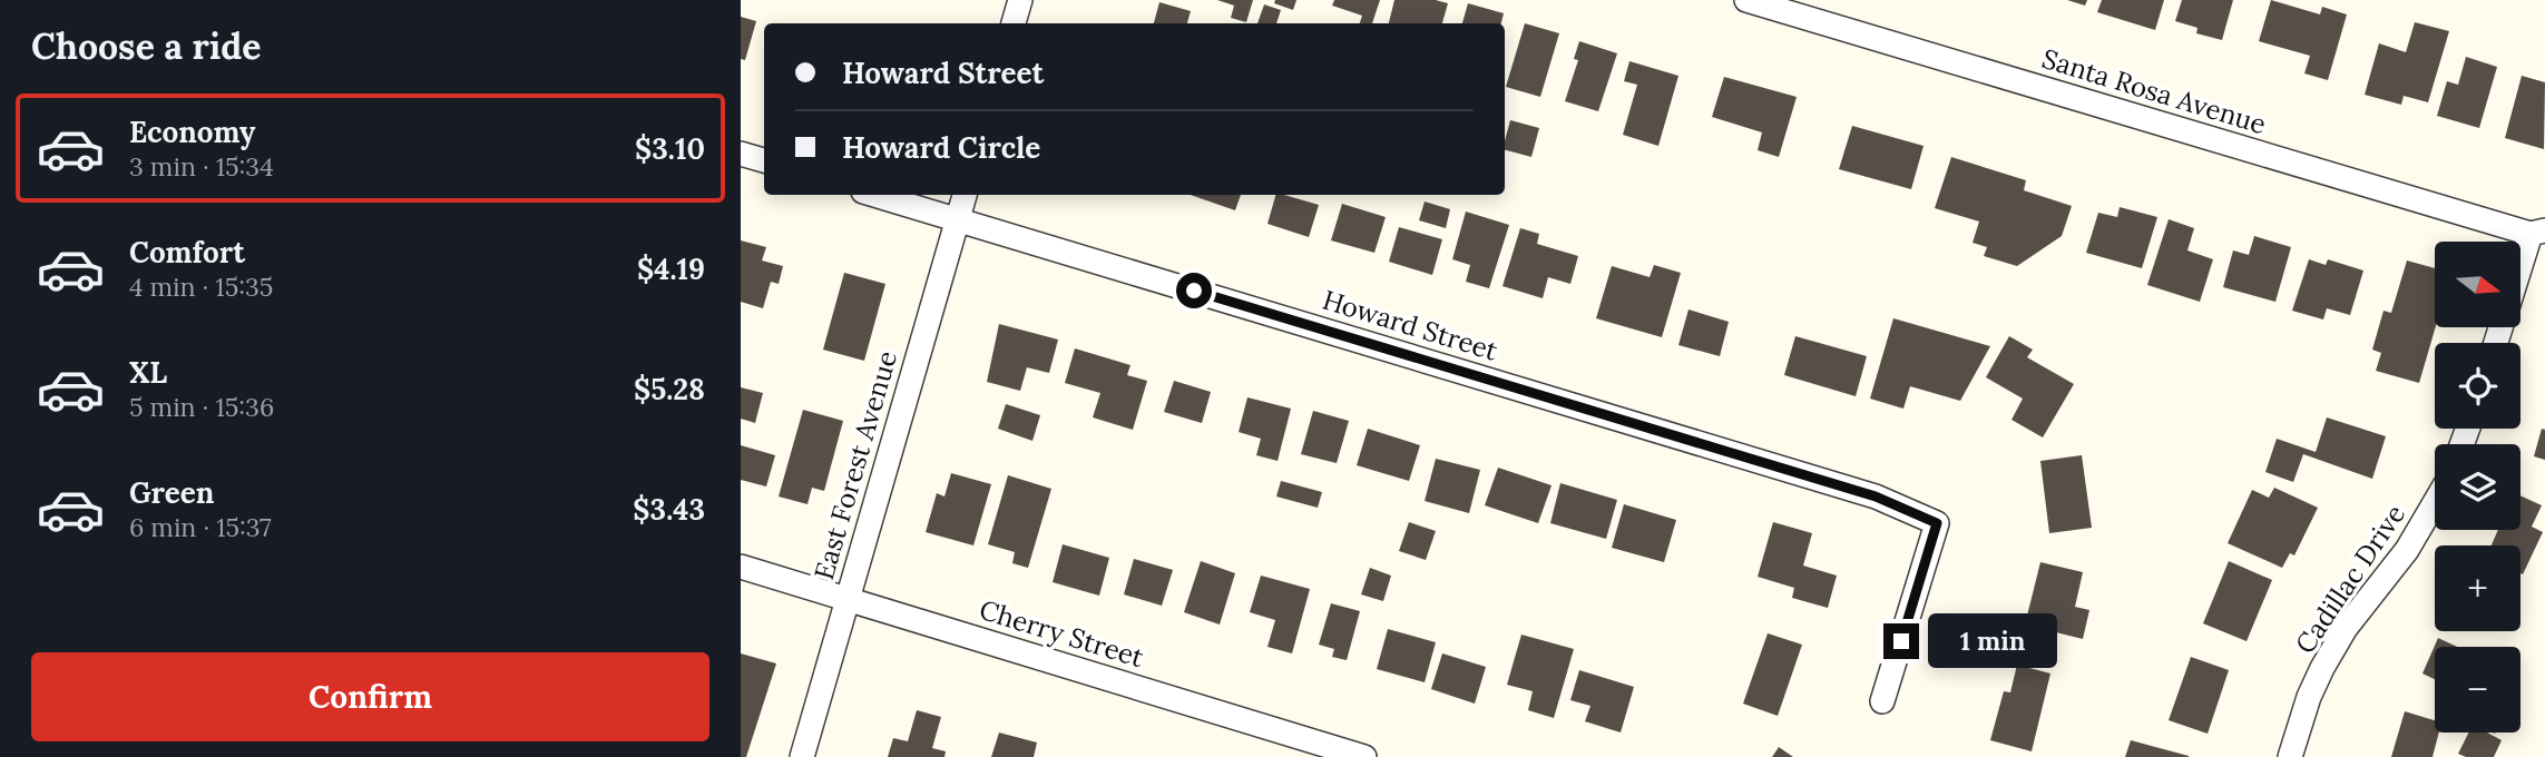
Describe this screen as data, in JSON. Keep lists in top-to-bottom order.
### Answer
{
  "streets": {
    "street": [
      "Santa Rosa Avenue",
      "Howard Street",
      "East Forest Avenue",
      "Cadillac Drive",
      "Cherry Street"
    ]
  },
  "crossings": [
    ["Howard Street", "East Forest Avenue"],
    ["East Forest Avenue", "Cherry Street"]
  ],
  "north": "right",
  "page": {
    "heading": "Choose a ride",
    "banner": ["Howard Street", "Howard Circle"],
    "list": [
      {
        "name": "Economy",
        "note": "3 min · 15:34",
        "value": "$3.10"
      },
      {
        "name": "Comfort",
        "note": "4 min · 15:35",
        "value": "$4.19"
      },
      {
        "name": "XL",
        "note": "5 min · 15:36",
        "value": "$5.28"
      },
      {
        "name": "Green",
        "note": "6 min · 15:37",
        "value": "$3.43"
      }
    ],
    "map_buttons": ["+", "−"],
    "bubble": "1 min",
    "buttons": "Confirm"
  }
}
